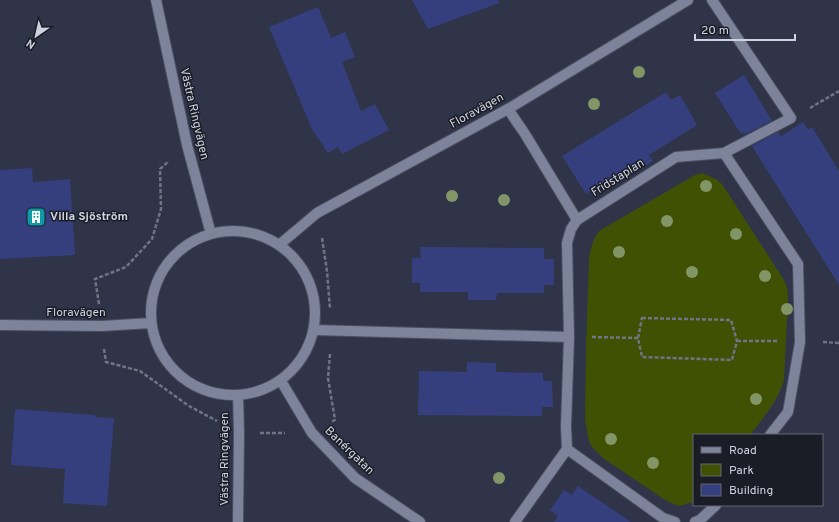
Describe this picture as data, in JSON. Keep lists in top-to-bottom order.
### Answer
{
  "streets": {
    "street": [
      "Floravägen",
      "Västra Ringvägen",
      "Fridstaplan",
      "Banérgatan"
    ]
  },
  "places": {
    "building": ["Villa Sjöström"]
  },
  "legend": ["Road", "Park", "Building"],
  "scale_bar": "20 m",
  "north": "bottom left"
}
